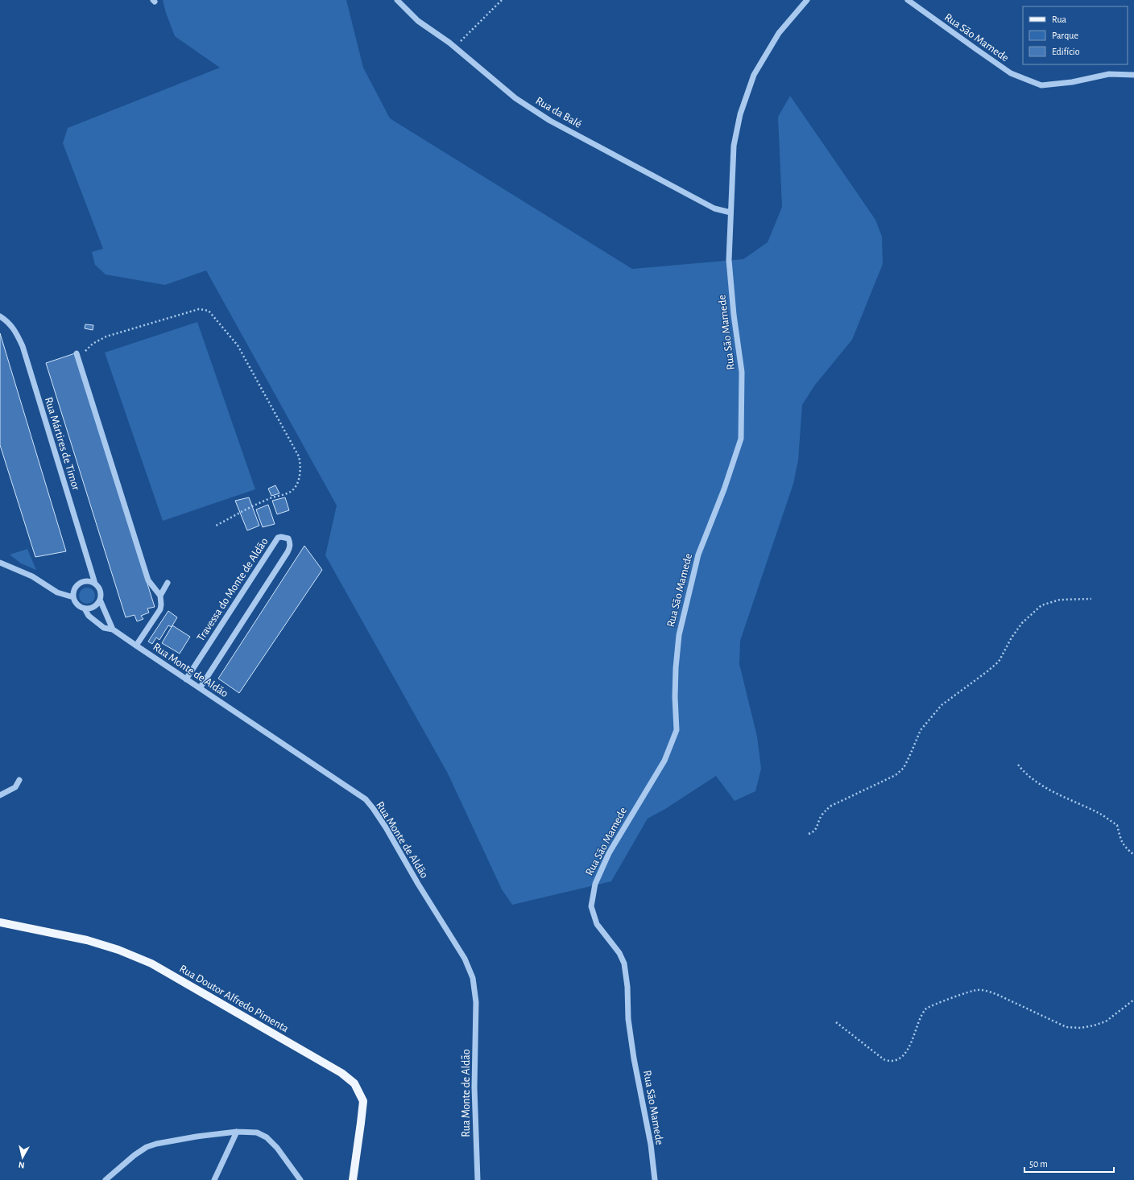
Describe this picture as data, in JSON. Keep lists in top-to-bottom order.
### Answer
{
  "streets": {
    "main road": ["Rua Doutor Alfredo Pimenta"],
    "street": [
      "Rua São Mamede",
      "Rua da Balé",
      "Rua Mártires de Timor",
      "Travessa do Monte de Aldão",
      "Rua Monte de Aldão"
    ]
  },
  "crossings": [
    ["Rua São Mamede", "Rua da Balé"],
    ["Rua Mártires de Timor", "Rua Monte de Aldão"],
    ["Travessa do Monte de Aldão", "Rua Monte de Aldão"]
  ],
  "legend": ["Rua", "Parque", "Edifício"],
  "scale_bar": "50 m",
  "north": "bottom"
}
